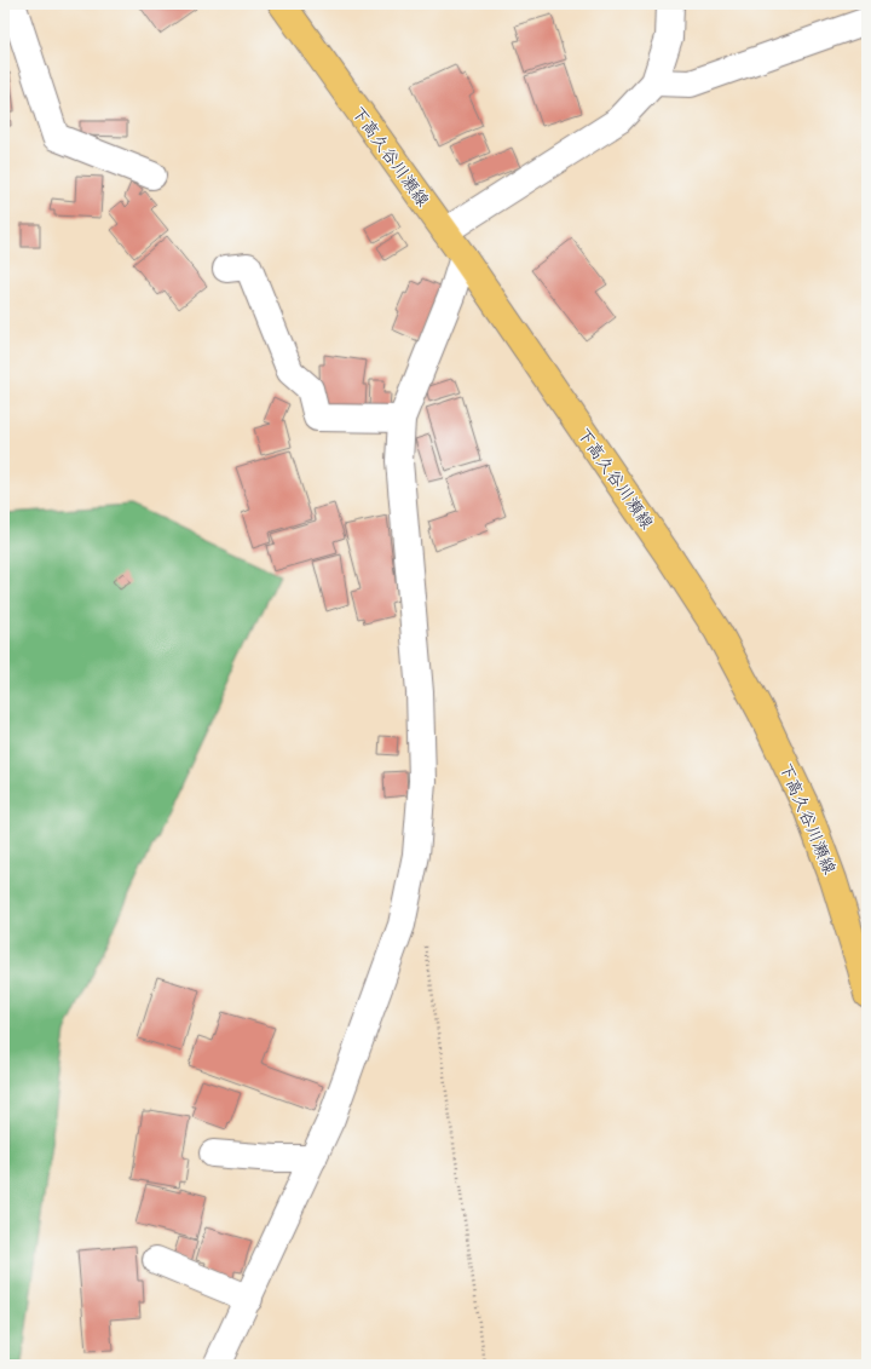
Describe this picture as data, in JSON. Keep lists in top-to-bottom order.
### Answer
{
  "streets": {
    "main road": ["下高久谷川瀬線"]
  }
}
